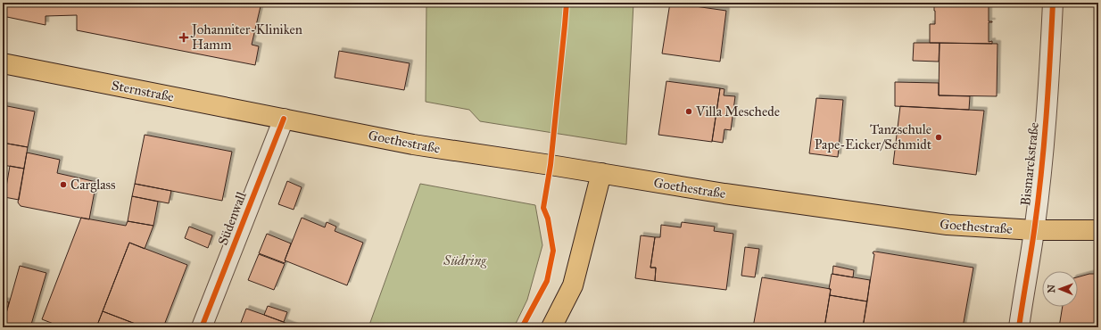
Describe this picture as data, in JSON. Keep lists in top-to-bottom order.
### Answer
{
  "streets": {
    "main road": ["Sternstraße", "Goethestraße"],
    "street": ["Bismarckstraße", "Südenwall"]
  },
  "crossings": [
    ["Sternstraße", "Goethestraße"],
    ["Sternstraße", "Südenwall"],
    ["Goethestraße", "Bismarckstraße"],
    ["Goethestraße", "Südenwall"]
  ],
  "parks": ["Südring"],
  "places": {
    "health": ["Johanniter-Kliniken Hamm"],
    "other": ["Villa Meschede", "Tanzschule Pape-Eicker/Schmidt", "Carglass"]
  },
  "north": "left"
}
